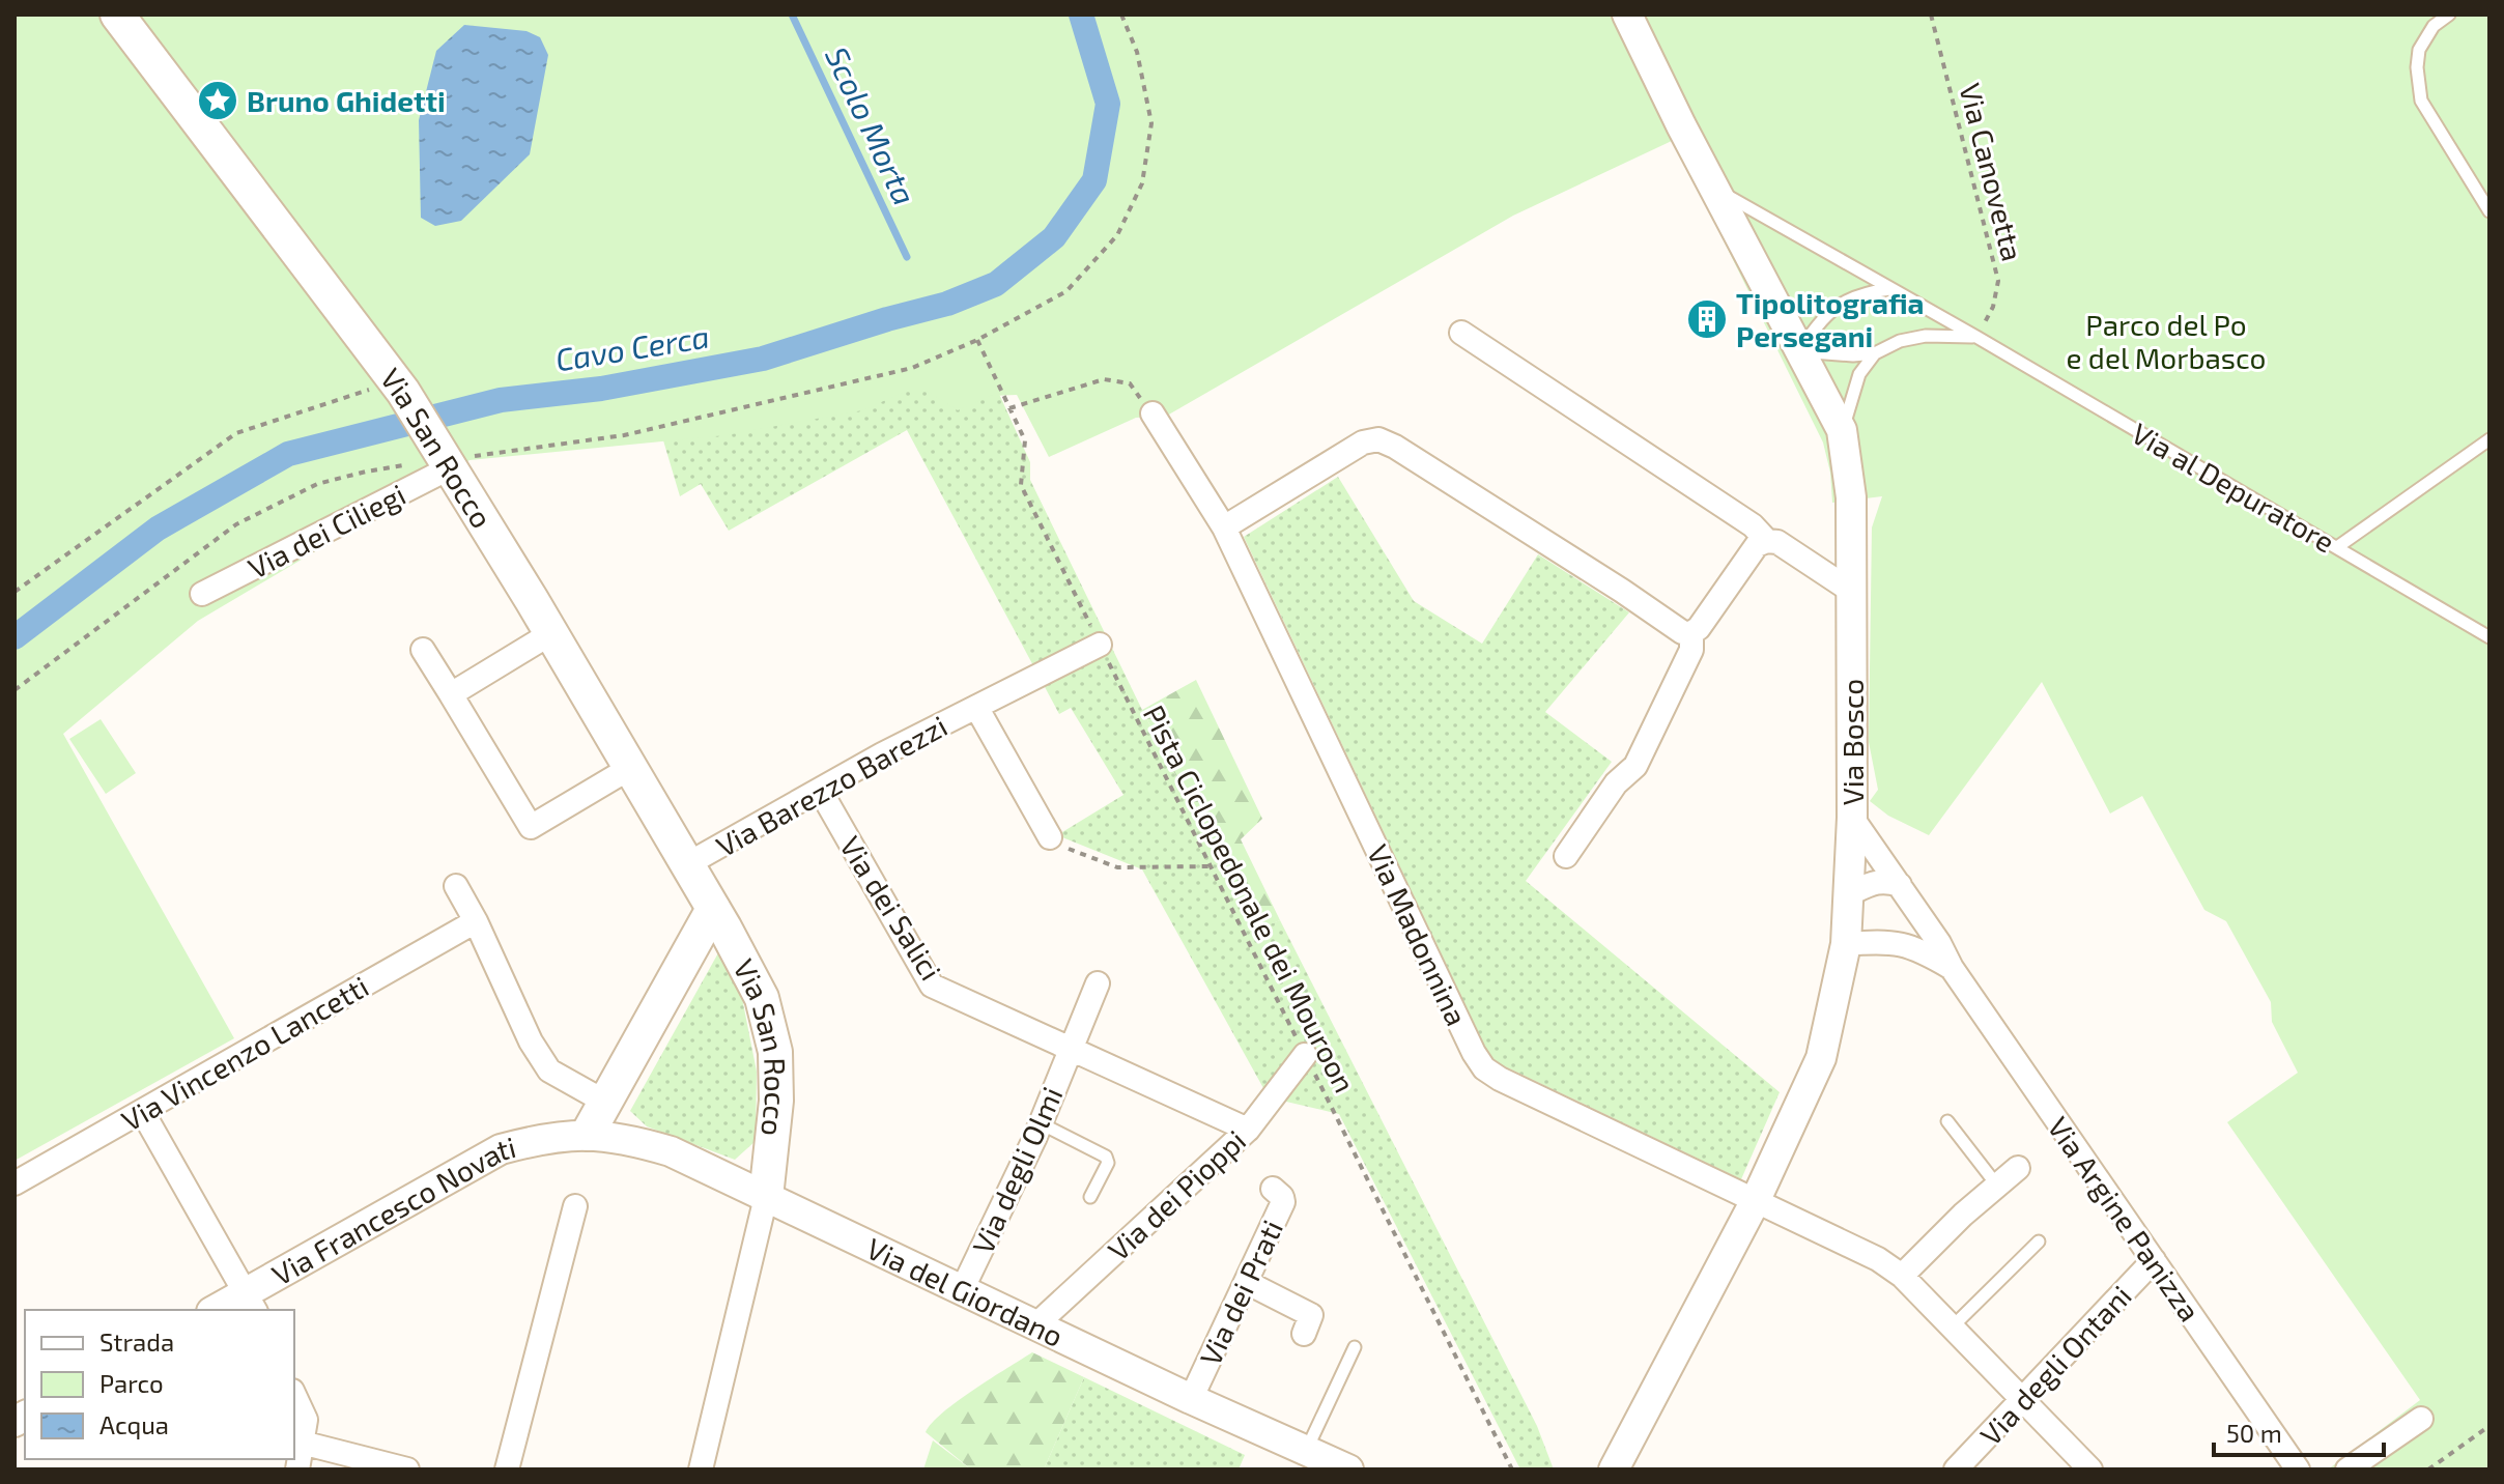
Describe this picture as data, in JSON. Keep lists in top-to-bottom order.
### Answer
{
  "streets": {
    "main road": ["Via San Rocco"],
    "street": [
      "Via dei Ciliegi",
      "Via Bosco",
      "Via Barezzo Barezzi",
      "Via dei Salici",
      "Via Madonnina",
      "Via Vincenzo Lancetti",
      "Via degli Olmi",
      "Via dei Pioppi",
      "Via Francesco Novati",
      "Via Argine Panizza",
      "Via del Giordano",
      "Via dei Prati",
      "Via degli Ontani"
    ],
    "lane": ["Via al Depuratore"],
    "path": ["Via Canovetta", "Pista Ciclopedonale dei Mouroon"]
  },
  "crossings": [
    ["Via Canovetta", "Via al Depuratore"],
    ["Via San Rocco", "Via dei Ciliegi"],
    ["Via San Rocco", "Via Barezzo Barezzi"],
    ["Via San Rocco", "Via Francesco Novati"],
    ["Via San Rocco", "Via del Giordano"],
    ["Via al Depuratore", "Via Bosco"],
    ["Via Bosco", "Via Madonnina"],
    ["Via Bosco", "Via Argine Panizza"],
    ["Via Barezzo Barezzi", "Pista Ciclopedonale dei Mouroon"],
    ["Via Barezzo Barezzi", "Via dei Salici"],
    ["Pista Ciclopedonale dei Mouroon", "Via dei Pioppi"],
    ["Via dei Salici", "Via degli Olmi"],
    ["Via dei Salici", "Via dei Pioppi"],
    ["Via Madonnina", "Via degli Ontani"],
    ["Via degli Olmi", "Via del Giordano"],
    ["Via dei Pioppi", "Via del Giordano"],
    ["Via Francesco Novati", "Via del Giordano"],
    ["Via Argine Panizza", "Via degli Ontani"],
    ["Via del Giordano", "Via dei Prati"]
  ],
  "water": ["Scolo Morta", "Cavo Cerca"],
  "parks": ["Parco del Po e del Morbasco"],
  "places": {
    "place": ["Bruno Ghidetti"],
    "building": ["Tipolitografia Persegani"]
  },
  "legend": ["Strada", "Parco", "Acqua"],
  "scale_bar": "50 m"
}
